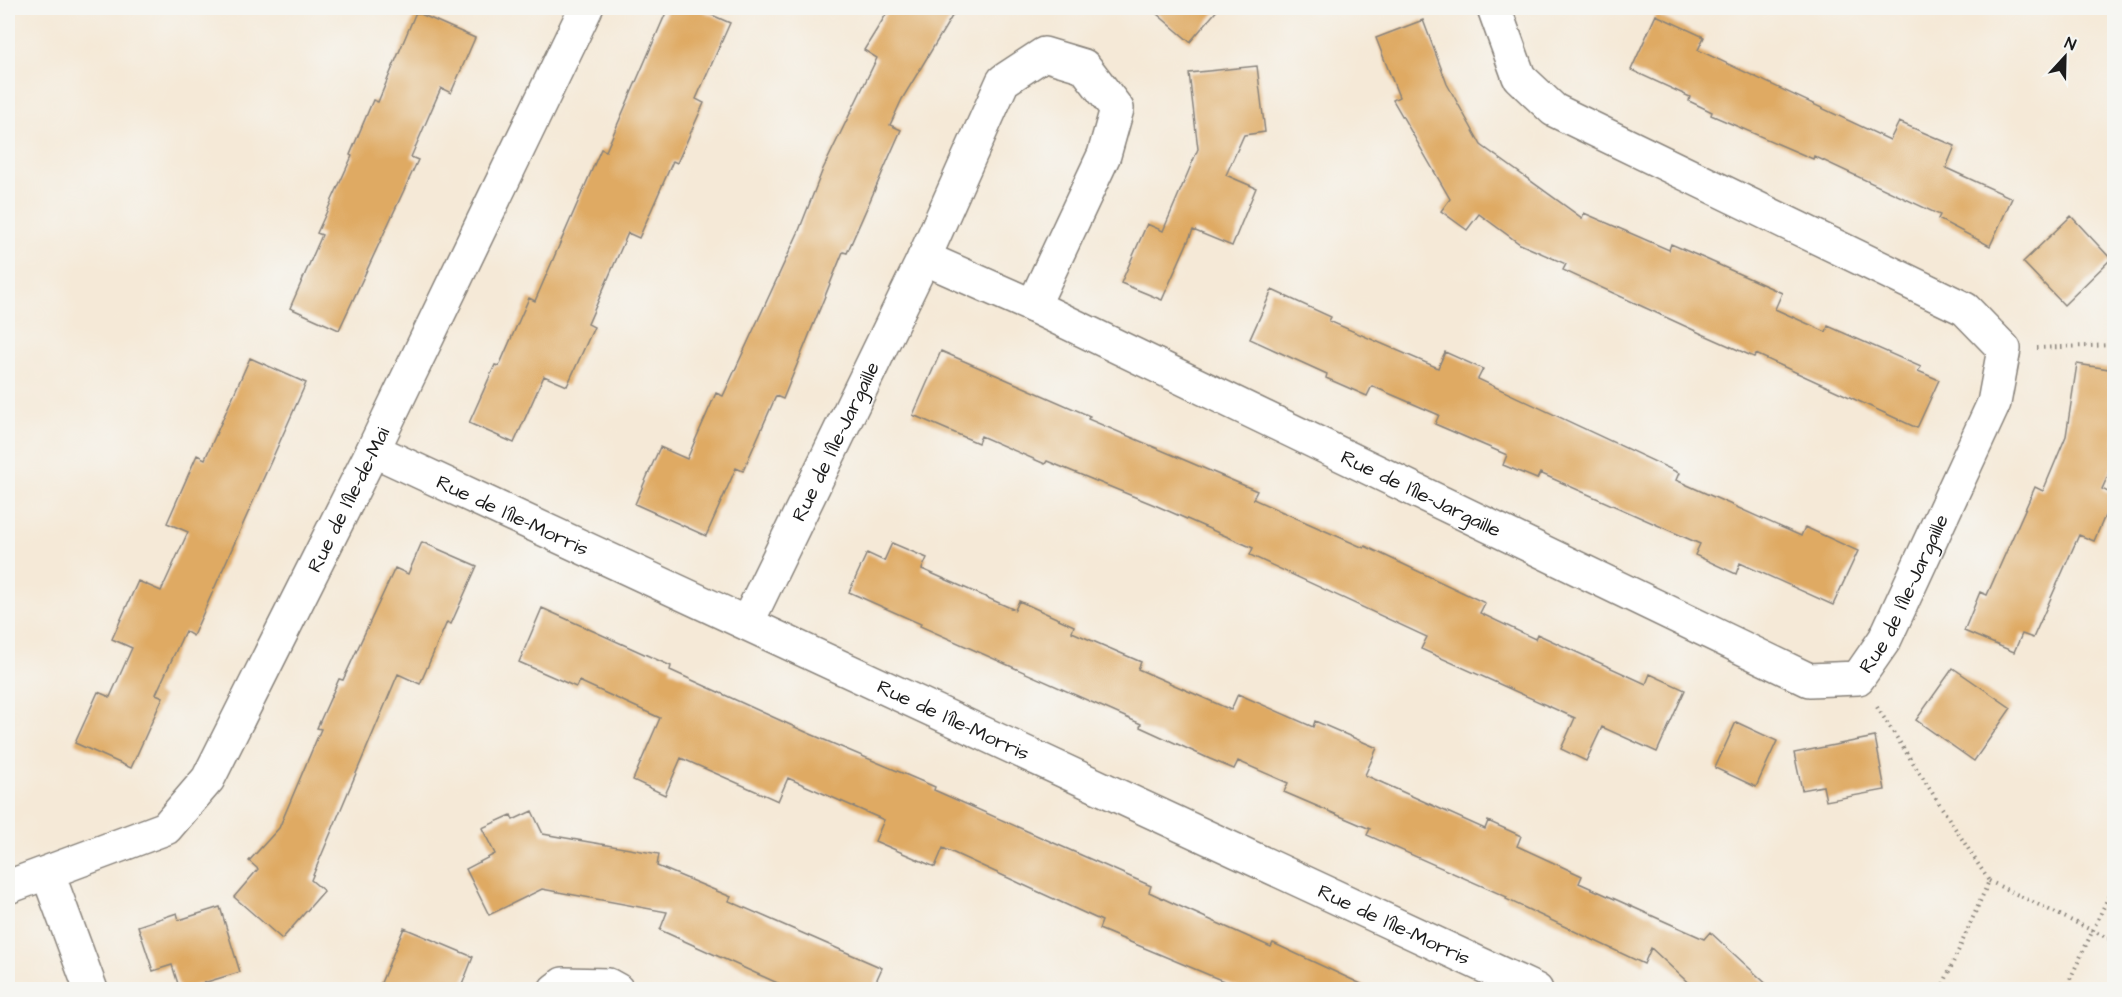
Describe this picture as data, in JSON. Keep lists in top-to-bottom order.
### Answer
{
  "streets": {
    "street": ["Rue de l'Île-Jargaille", "Rue de l'Île-de-Mai", "Rue de l'Île-Morris"]
  },
  "crossings": [
    ["Rue de l'Île-Jargaille", "Rue de l'Île-Morris"],
    ["Rue de l'Île-de-Mai", "Rue de l'Île-Morris"]
  ],
  "north": "top"
}
